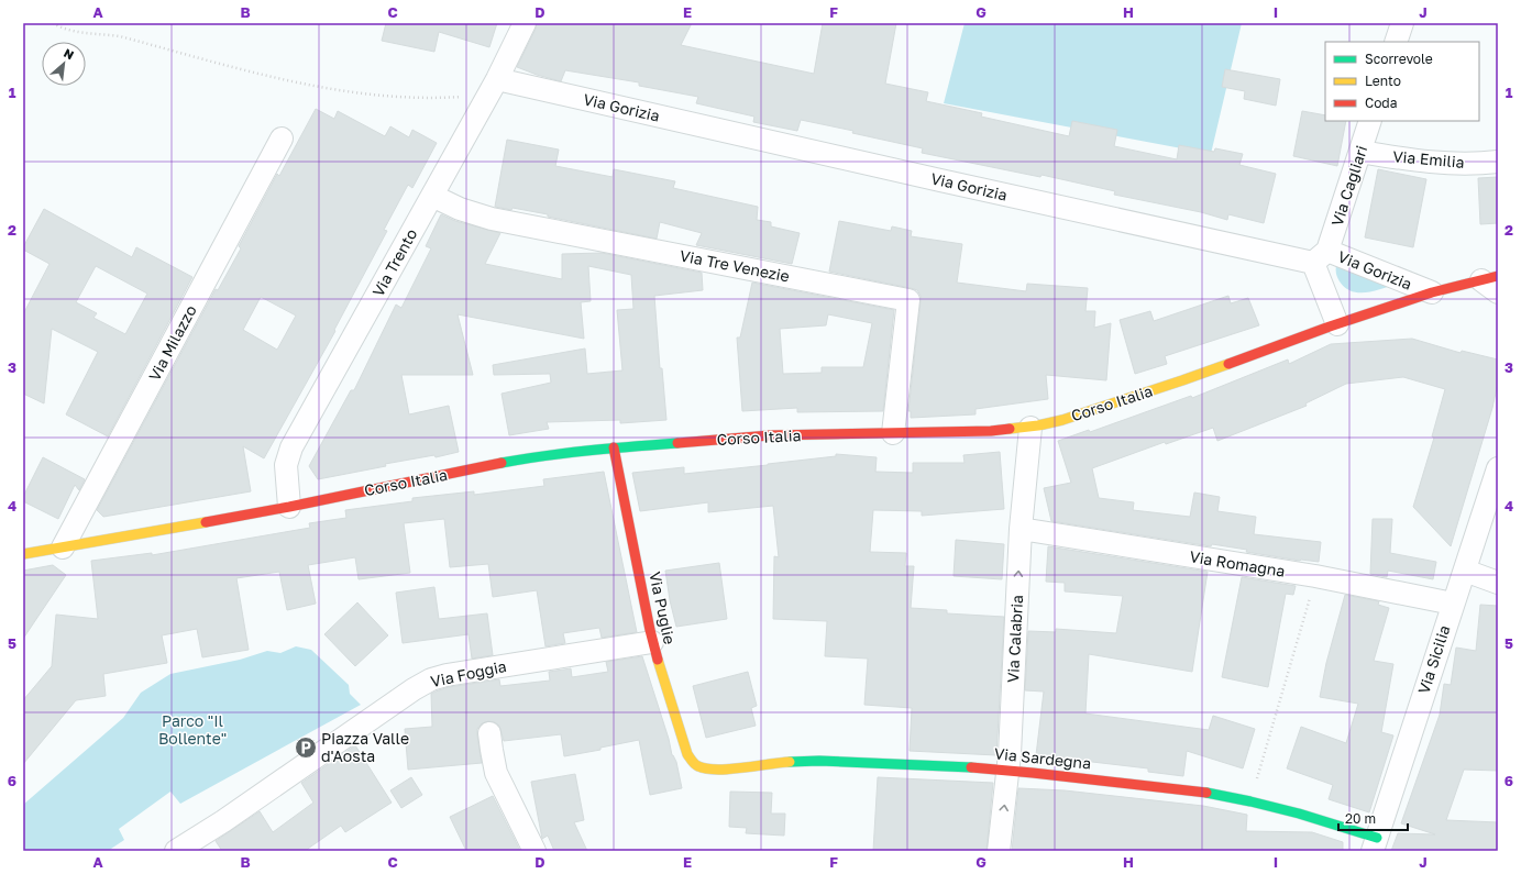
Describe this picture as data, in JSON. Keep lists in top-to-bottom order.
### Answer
{
  "streets": {
    "street": [
      "Via Gorizia",
      "Via Emilia",
      "Via Cagliari",
      "Via Trento",
      "Via Tre Venezie",
      "Via Milazzo",
      "Corso Italia",
      "Via Romagna",
      "Via Puglie",
      "Via Calabria",
      "Via Sicilia",
      "Via Foggia",
      "Via Sardegna"
    ]
  },
  "crossings": [
    ["Via Gorizia", "Via Cagliari"],
    ["Via Gorizia", "Via Trento"],
    ["Via Gorizia", "Corso Italia"],
    ["Via Emilia", "Via Cagliari"],
    ["Via Trento", "Via Tre Venezie"],
    ["Via Trento", "Corso Italia"],
    ["Via Tre Venezie", "Corso Italia"],
    ["Via Milazzo", "Corso Italia"],
    ["Corso Italia", "Via Puglie"],
    ["Corso Italia", "Via Calabria"],
    ["Via Romagna", "Via Calabria"],
    ["Via Romagna", "Via Sicilia"],
    ["Via Puglie", "Via Foggia"],
    ["Via Puglie", "Via Sardegna"],
    ["Via Calabria", "Via Sardegna"],
    ["Via Sicilia", "Via Sardegna"]
  ],
  "one_way": ["Via Calabria"],
  "parks": ["Parco \"Il Bollente\""],
  "places": {
    "parking": ["Piazza Valle d'Aosta"]
  },
  "legend": ["Scorrevole", "Lento", "Coda"],
  "scale_bar": "20 m",
  "north": "top right",
  "grid": {
    "columns": [
      "A",
      "B",
      "C",
      "D",
      "E",
      "F",
      "G",
      "H",
      "I",
      "J"
    ],
    "rows": [
      "1",
      "2",
      "3",
      "4",
      "5",
      "6"
    ]
  }
}
